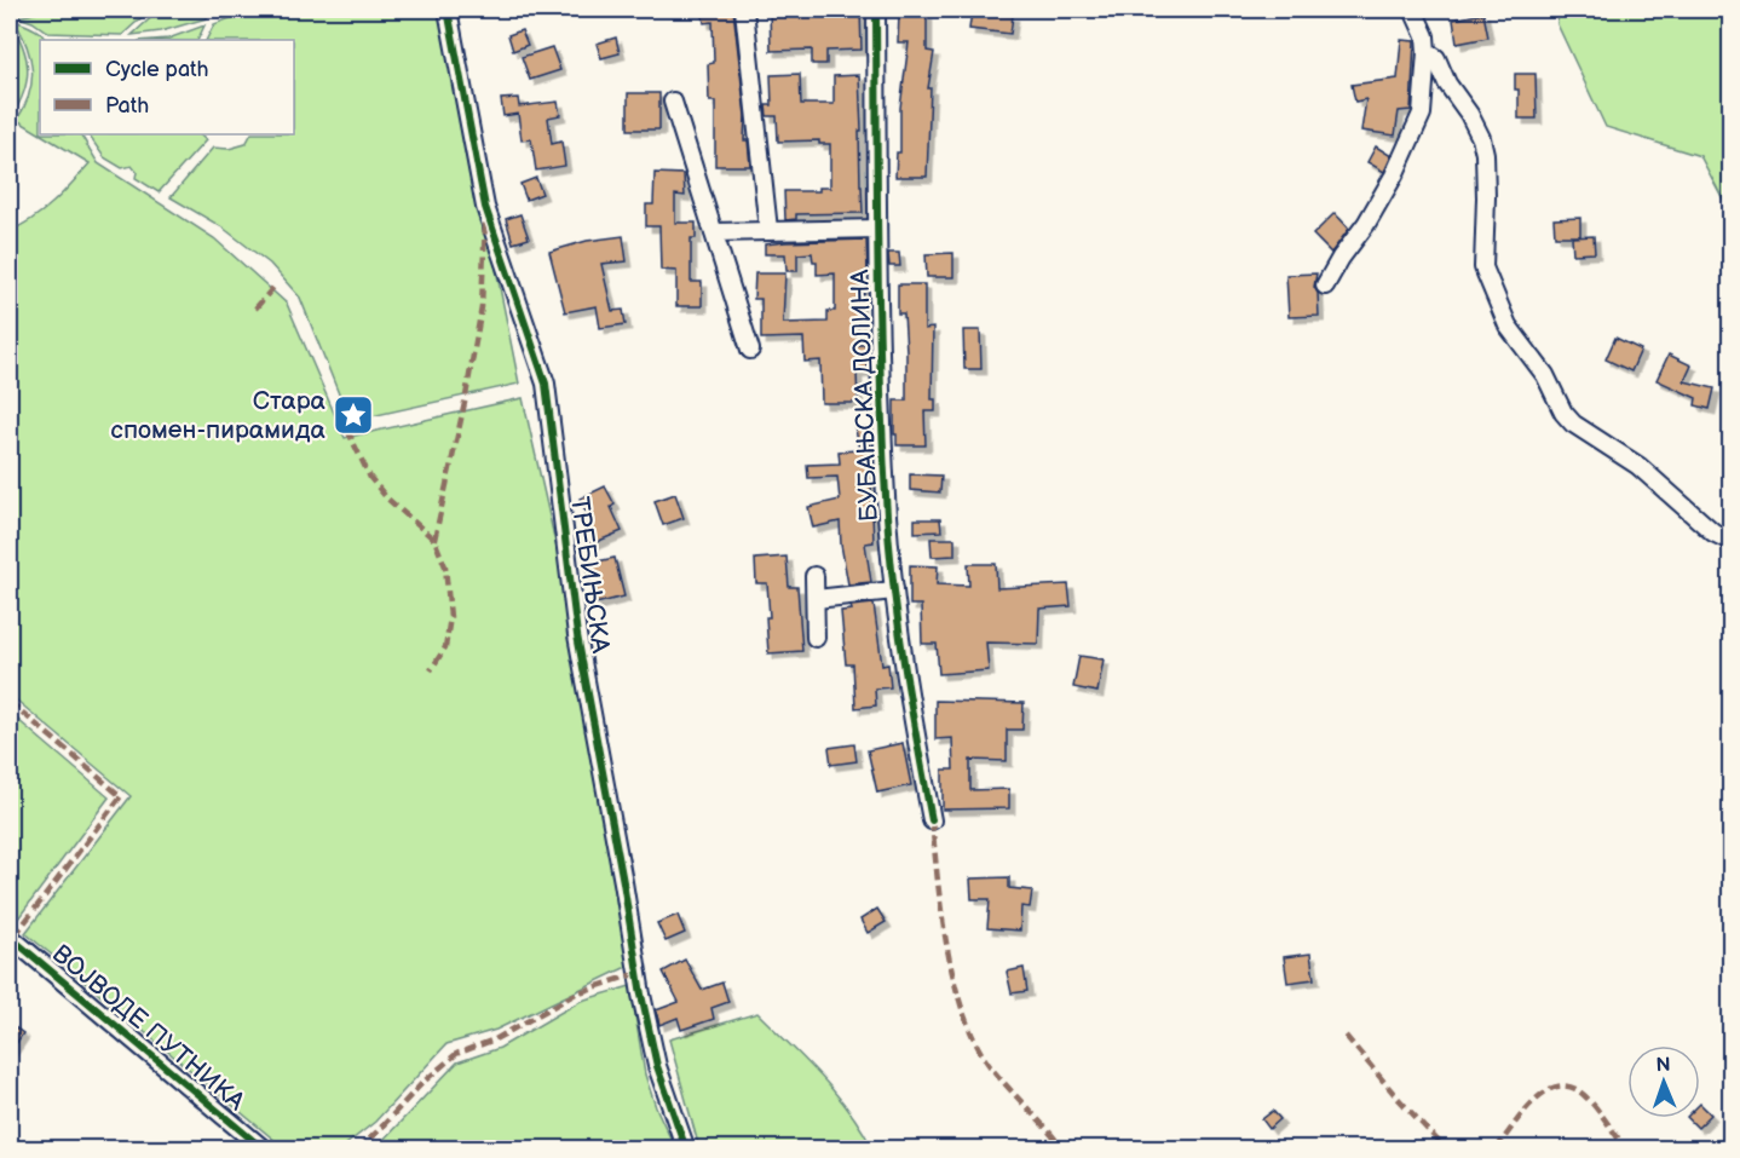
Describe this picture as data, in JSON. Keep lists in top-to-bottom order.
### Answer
{
  "streets": {
    "street": ["БУБАЊСКА ДОЛИНА", "ТРЕБИЊСКА", "ВОЈВОДЕ ПУТНИКА"]
  },
  "places": {
    "place": ["Стара спомен-пирамида"]
  },
  "legend": ["Cycle path", "Path"],
  "north": "top"
}
